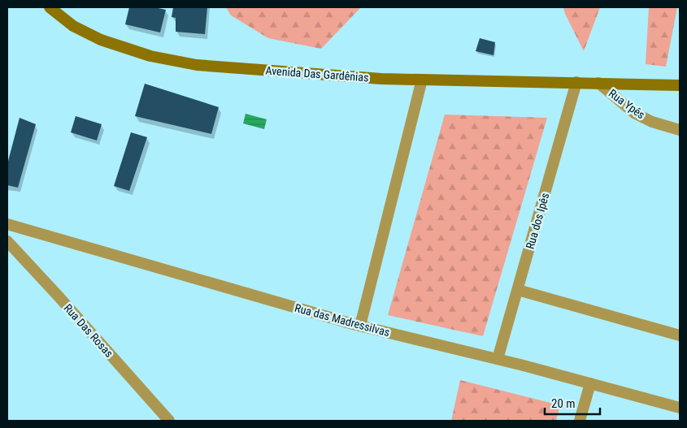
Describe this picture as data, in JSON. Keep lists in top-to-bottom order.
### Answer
{
  "streets": {
    "main road": ["Avenida Das Gardênias"],
    "street": [
      "Rua Ypês",
      "Rua dos Ipês",
      "Rua das Madressilvas",
      "Rua Das Rosas"
    ]
  },
  "crossings": [
    ["Avenida Das Gardênias", "Rua Ypês"],
    ["Avenida Das Gardênias", "Rua dos Ipês"],
    ["Rua dos Ipês", "Rua das Madressilvas"]
  ],
  "scale_bar": "20 m"
}
